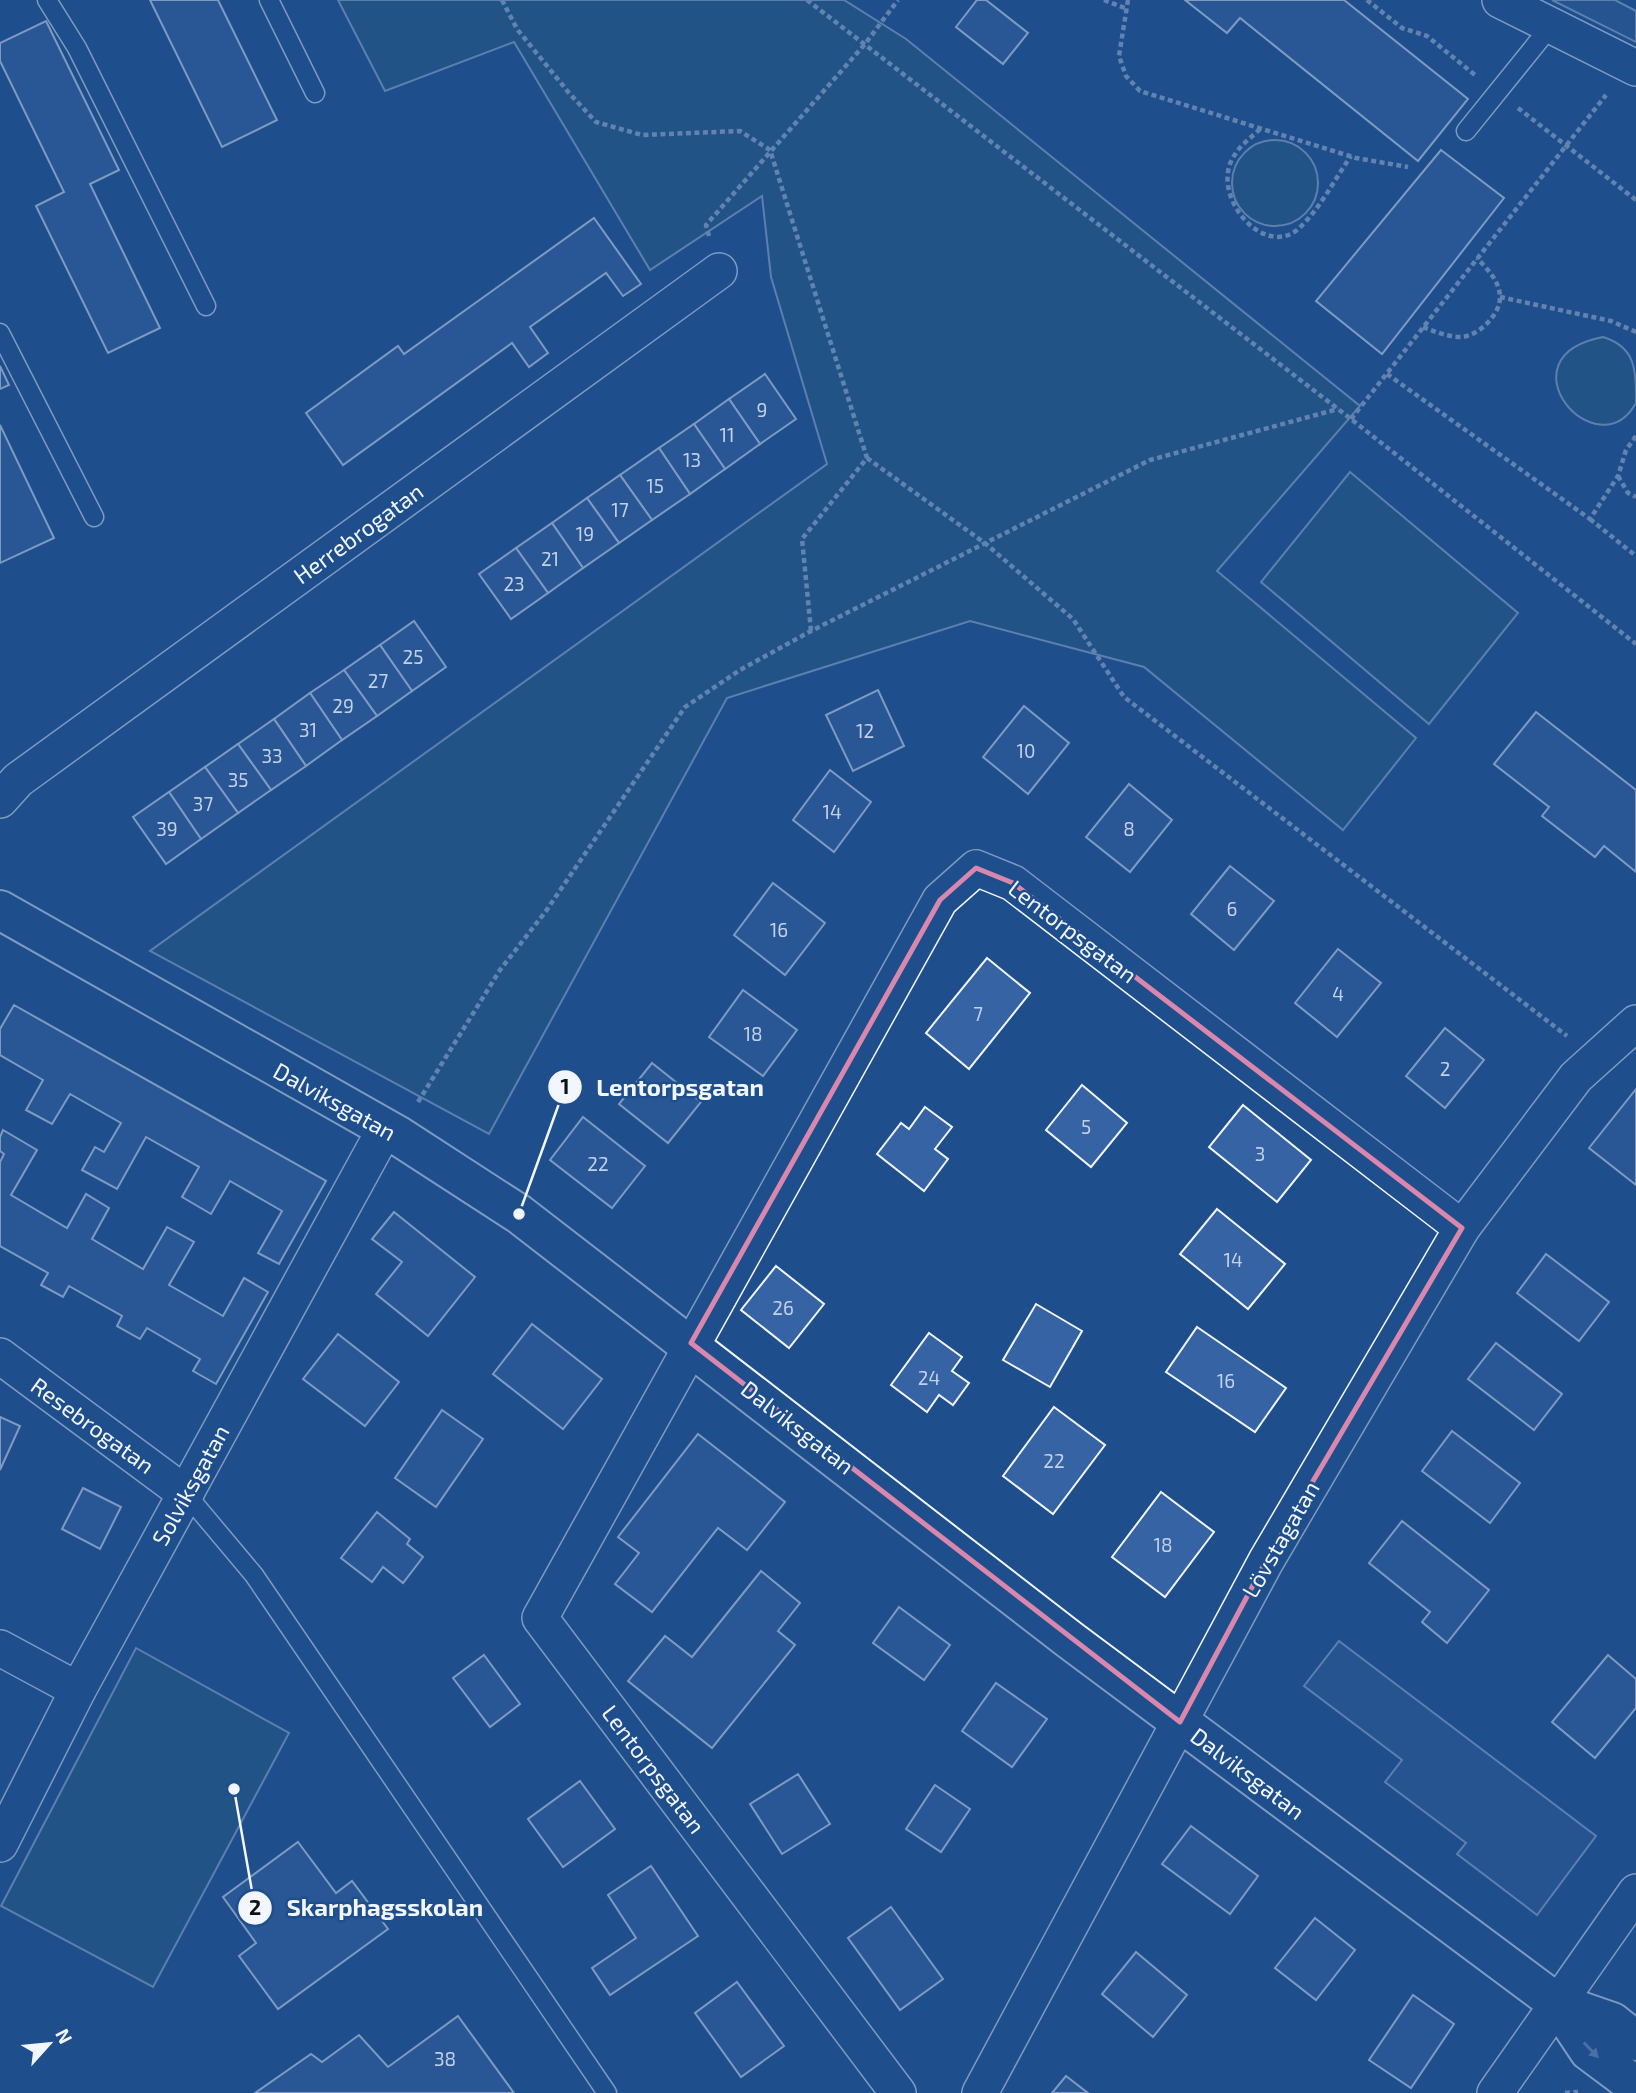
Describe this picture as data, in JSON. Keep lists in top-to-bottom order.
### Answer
{
  "streets": {
    "street": [
      "Herrebrogatan",
      "Lentorpsgatan",
      "Dalviksgatan",
      "Resebrogatan",
      "Solviksgatan",
      "Lövstagatan"
    ]
  },
  "crossings": [
    ["Lentorpsgatan", "Dalviksgatan"],
    ["Lentorpsgatan", "Lövstagatan"],
    ["Dalviksgatan", "Solviksgatan"],
    ["Dalviksgatan", "Lövstagatan"],
    ["Resebrogatan", "Solviksgatan"]
  ],
  "places": ["Lentorpsgatan", "Skarphagsskolan"],
  "house_numbers": [
    "9",
    "11",
    "13",
    "15",
    "17",
    "19",
    "21",
    "23",
    "25",
    "27",
    "29",
    "31",
    "12",
    "10",
    "33",
    "35",
    "37",
    "14",
    "39",
    "8",
    "6",
    "16",
    "4",
    "7",
    "18",
    "2",
    "5",
    "3",
    "22",
    "14",
    "26",
    "24",
    "16",
    "22",
    "18",
    "38"
  ],
  "north": "top right"
}
